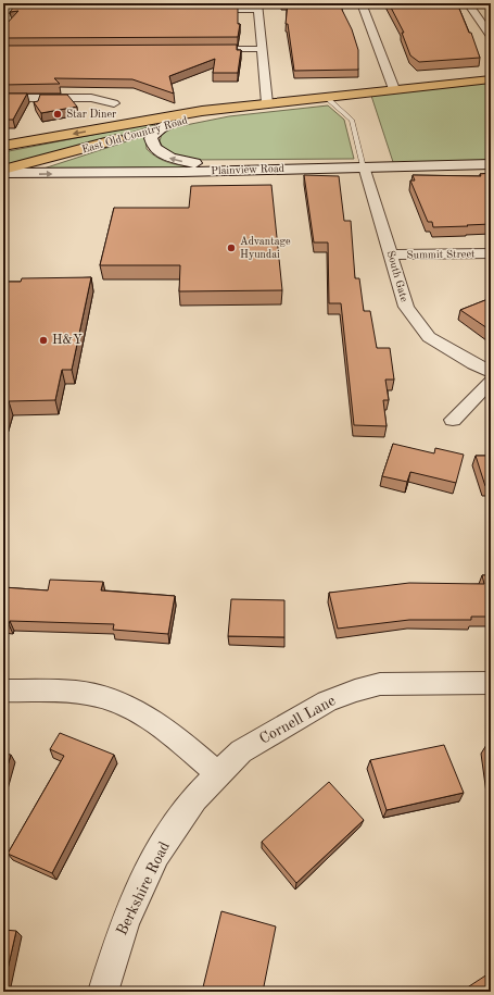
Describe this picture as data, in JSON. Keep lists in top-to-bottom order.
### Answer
{
  "streets": {
    "main road": ["East Old Country Road", "Plainview Road"],
    "street": [
      "Summit Street",
      "South Gate",
      "Cornell Lane",
      "Berkshire Road"
    ]
  },
  "crossings": [
    ["Plainview Road", "South Gate"],
    ["Summit Street", "South Gate"],
    ["Cornell Lane", "Berkshire Road"]
  ],
  "one_way": ["Plainview Road"],
  "places": ["Star Diner", "Advantage Hyundai", "H&Y"]
}
